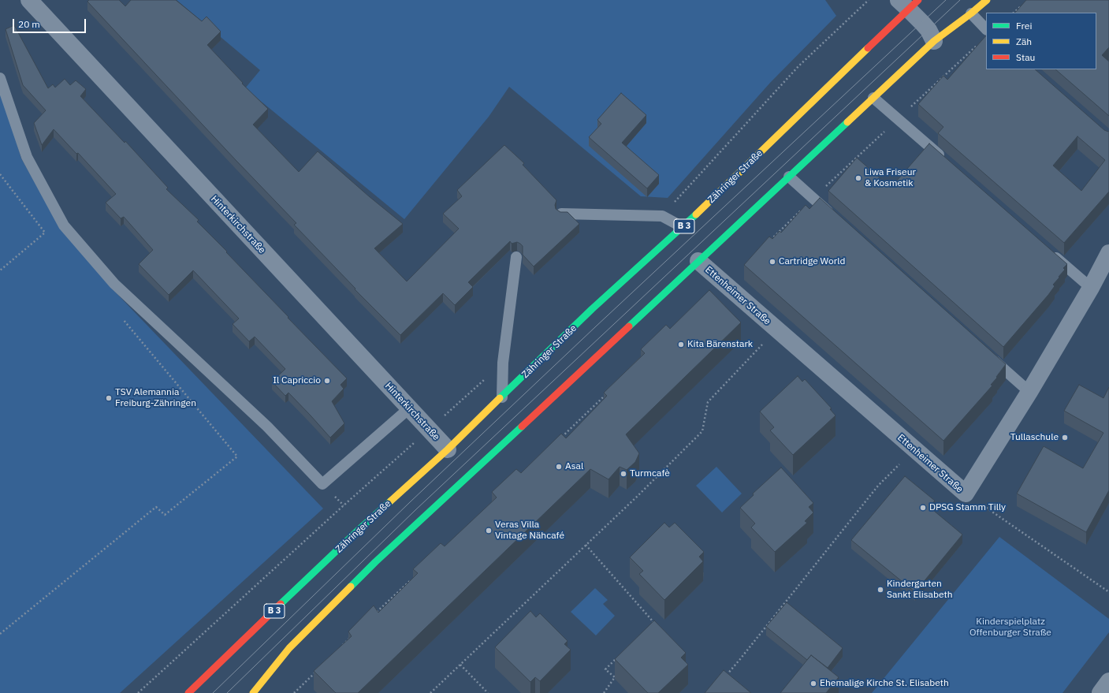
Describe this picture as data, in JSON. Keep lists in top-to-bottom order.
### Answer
{
  "streets": {
    "main road": ["Zähringer Straße", "B 3"],
    "street": ["Hinterkirchstraße", "Ettenheimer Straße"]
  },
  "crossings": [
    ["Zähringer Straße", "Hinterkirchstraße"]
  ],
  "parks": ["Kinderspielplatz Offenburger Straße"],
  "places": [
    "Liwa Friseur & Kosmetik",
    "Cartridge World",
    "Kita Bärenstark",
    "Il Capriccio",
    "TSV Alemannia Freiburg-Zähringen",
    "Tullaschule",
    "Asal",
    "Turmcafè",
    "DPSG Stamm Tilly",
    "Veras Villa Vintage Nähcafé",
    "Kindergarten Sankt Elisabeth",
    "Ehemalige Kirche St. Elisabeth"
  ],
  "legend": ["Frei", "Zäh", "Stau"],
  "scale_bar": "20 m"
}
